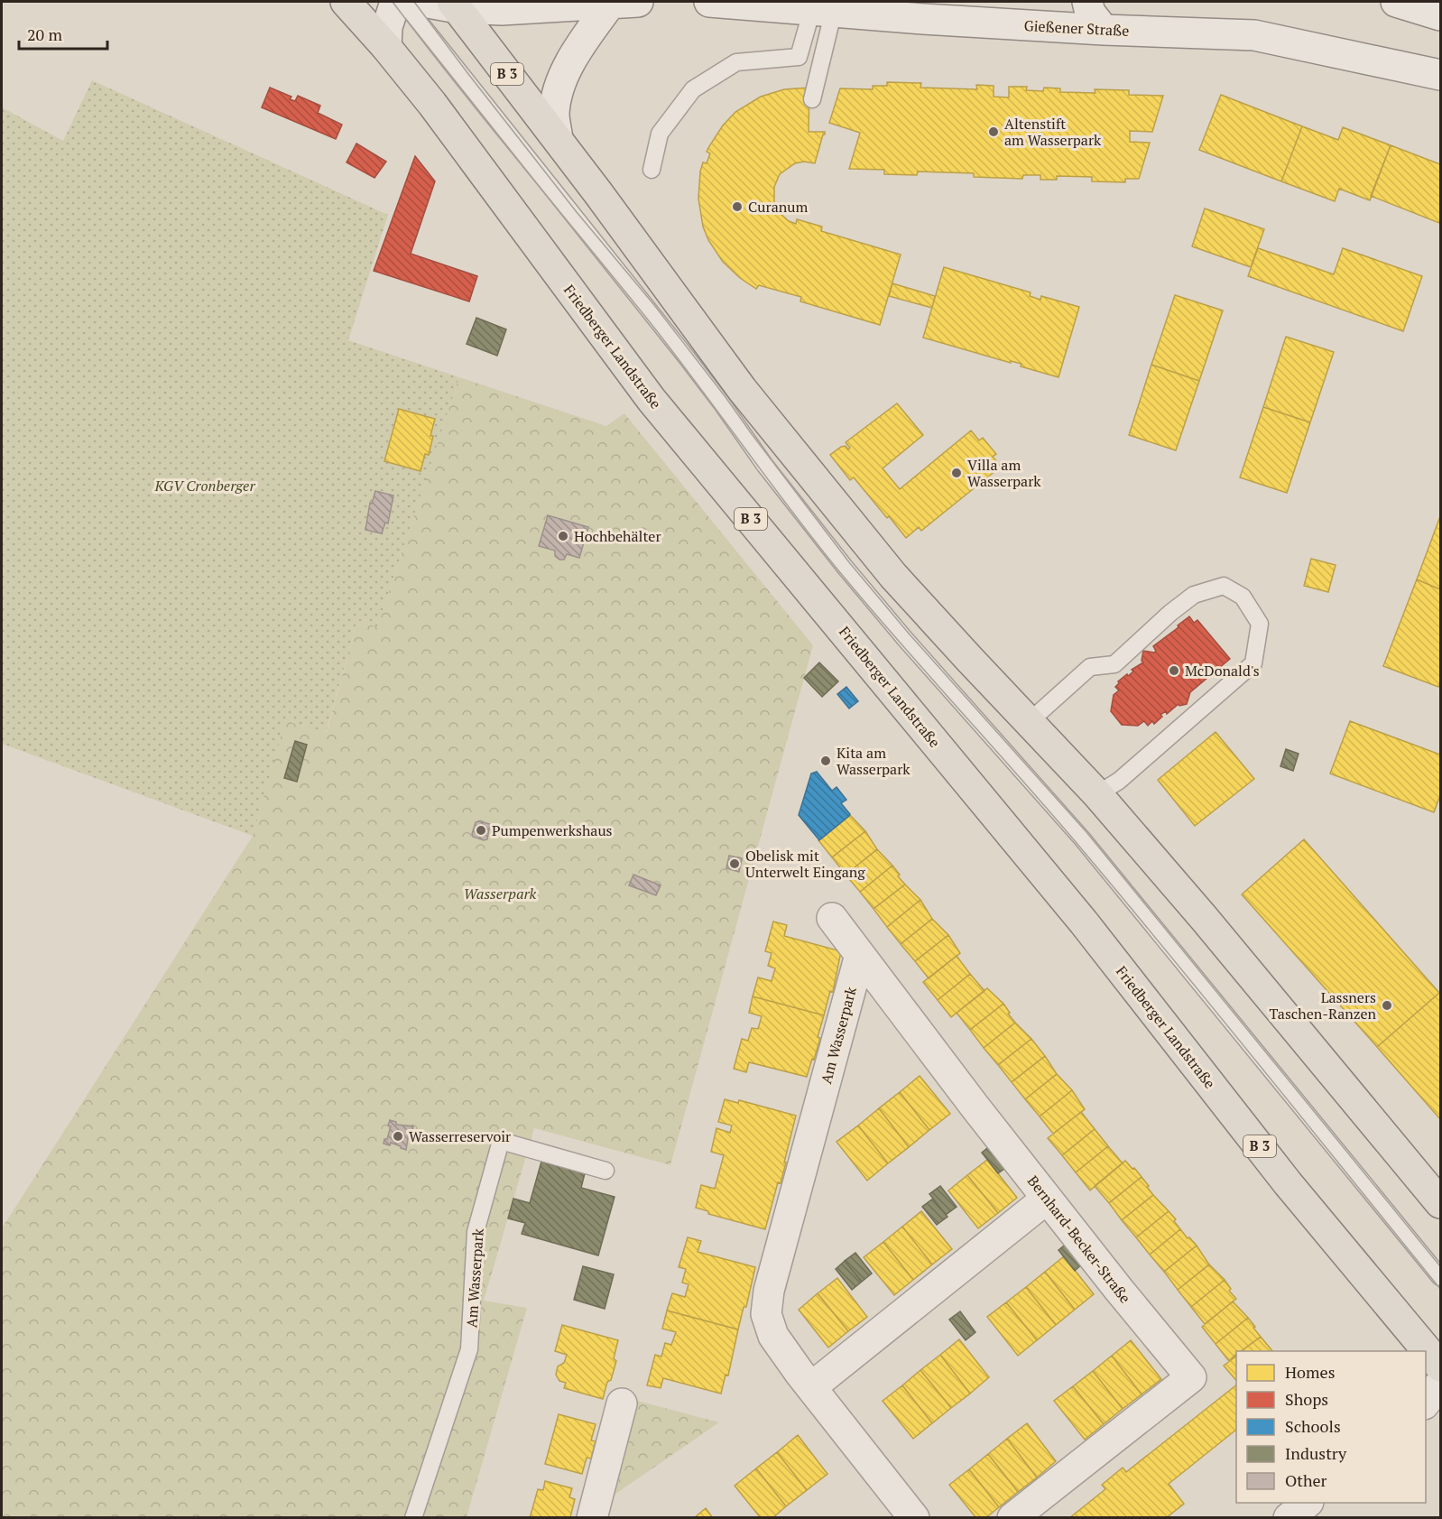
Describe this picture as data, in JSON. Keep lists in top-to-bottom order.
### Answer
{
  "streets": {
    "main road": ["B 3", "Friedberger Landstraße"],
    "street": ["Gießener Straße", "Am Wasserpark", "Bernhard-Becker-Straße"]
  },
  "crossings": [
    ["Am Wasserpark", "Bernhard-Becker-Straße"]
  ],
  "parks": ["KGV Cronberger", "Wasserpark"],
  "places": [
    "Altenstift am Wasserpark",
    "Curanum",
    "Villa am Wasserpark",
    "Hochbehälter",
    "McDonald's",
    "Kita am Wasserpark",
    "Pumpenwerkshaus",
    "Obelisk mit Unterwelt Eingang",
    "Lassners Taschen-Ranzen",
    "Wasserreservoir"
  ],
  "legend": [
    "Homes",
    "Shops",
    "Schools",
    "Industry",
    "Other"
  ],
  "scale_bar": "20 m"
}
